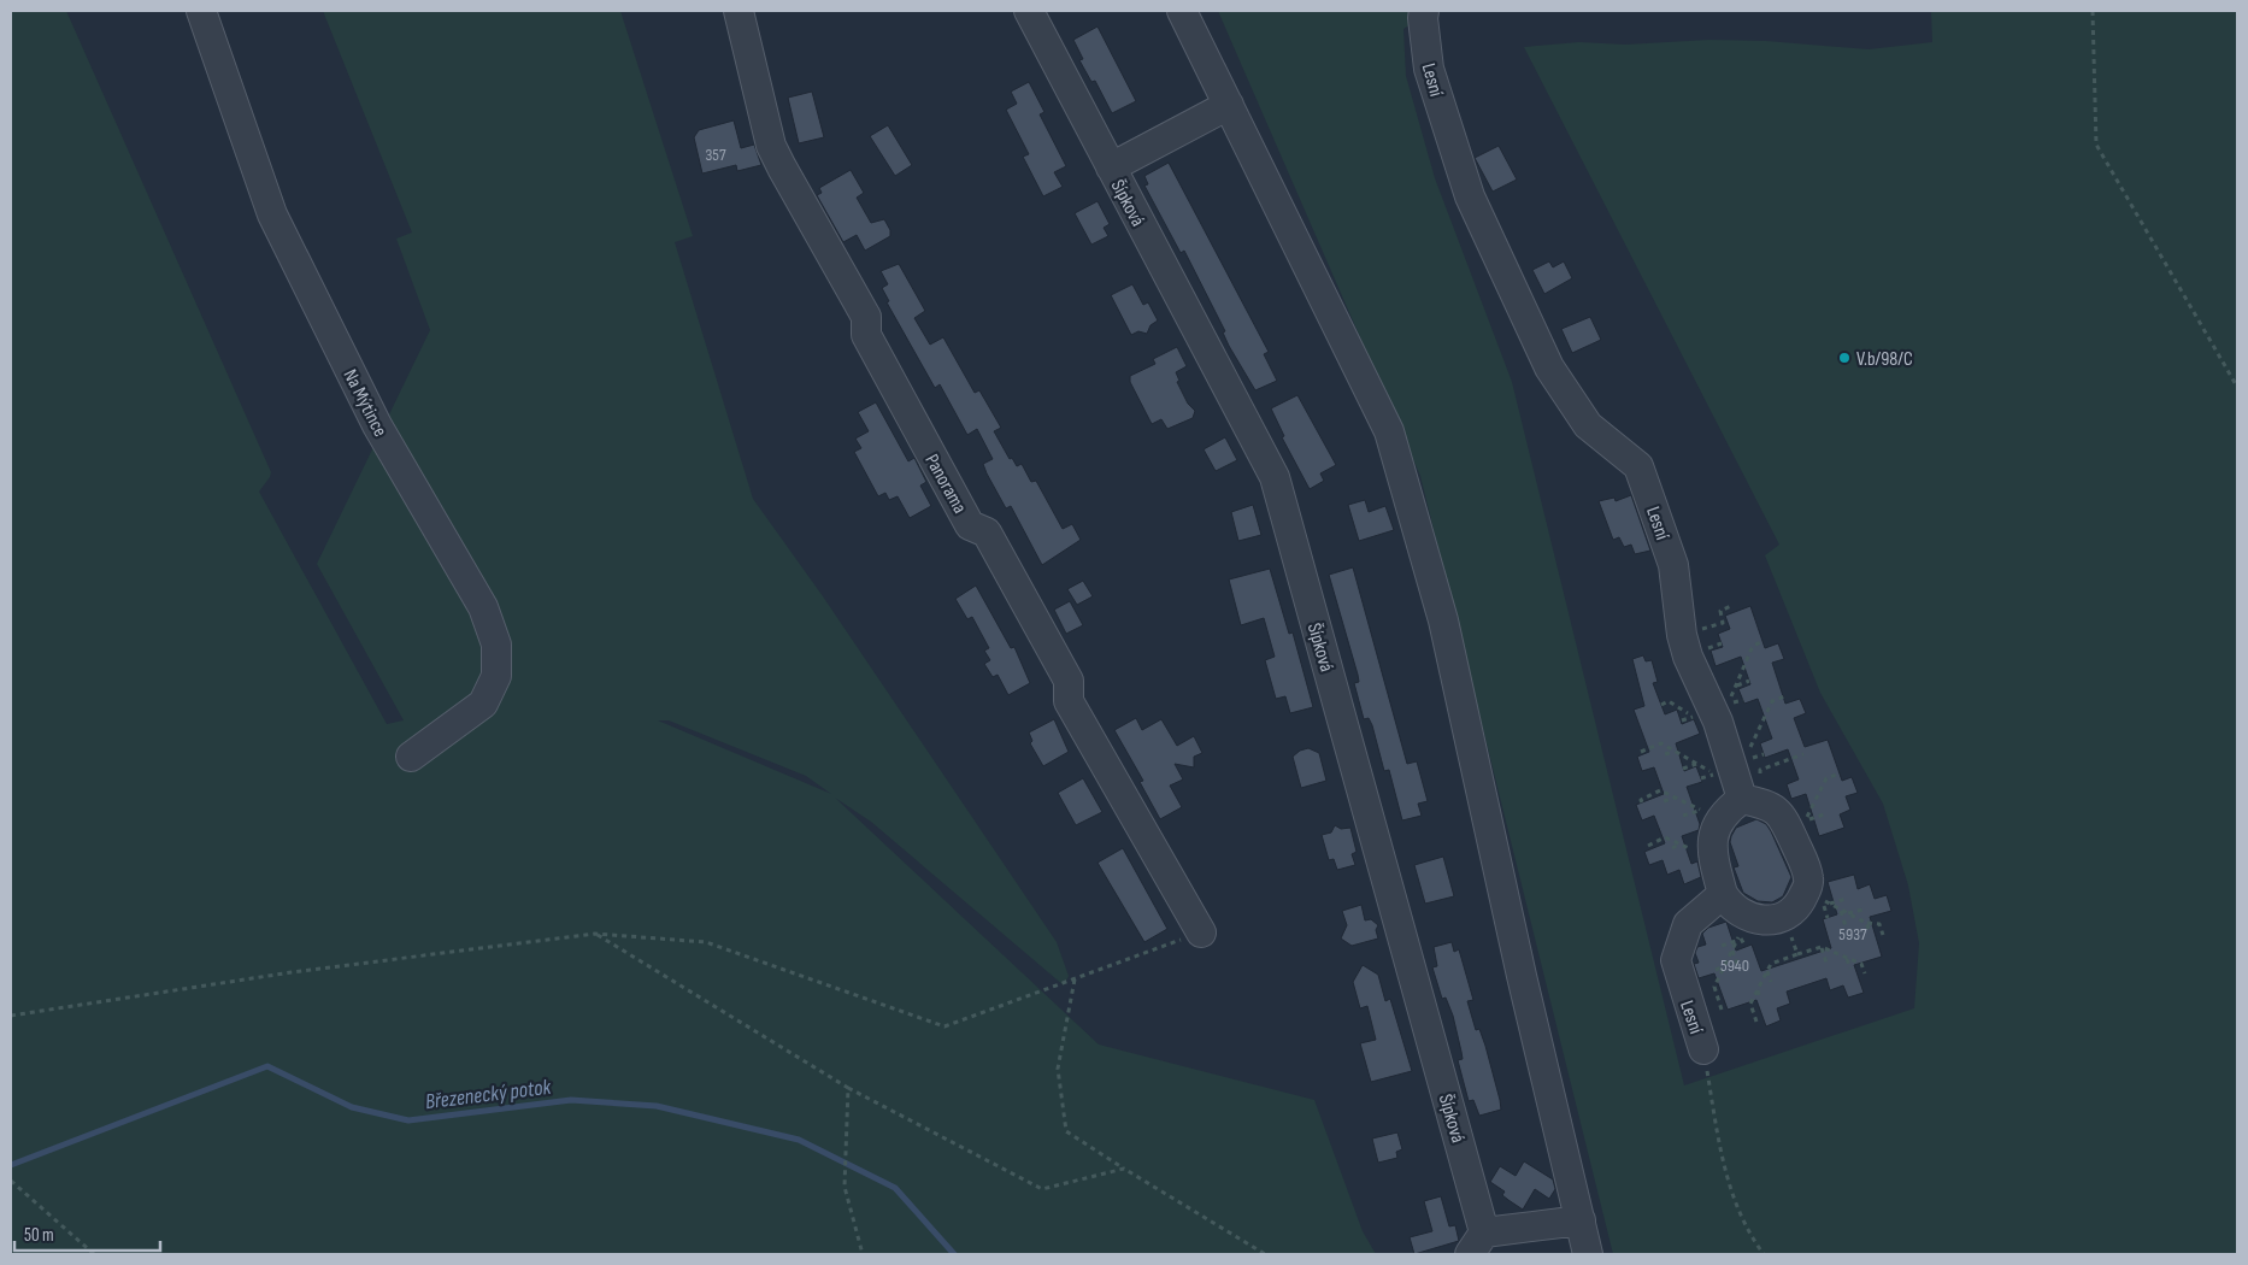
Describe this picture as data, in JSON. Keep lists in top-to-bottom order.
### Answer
{
  "streets": {
    "street": [
      "Lesní",
      "Šípková",
      "Na Mýtince",
      "Panorama"
    ]
  },
  "water": ["Březenecký potok"],
  "places": ["V.b/98/C"],
  "house_numbers": ["357", "5937", "5940"],
  "scale_bar": "50 m"
}
